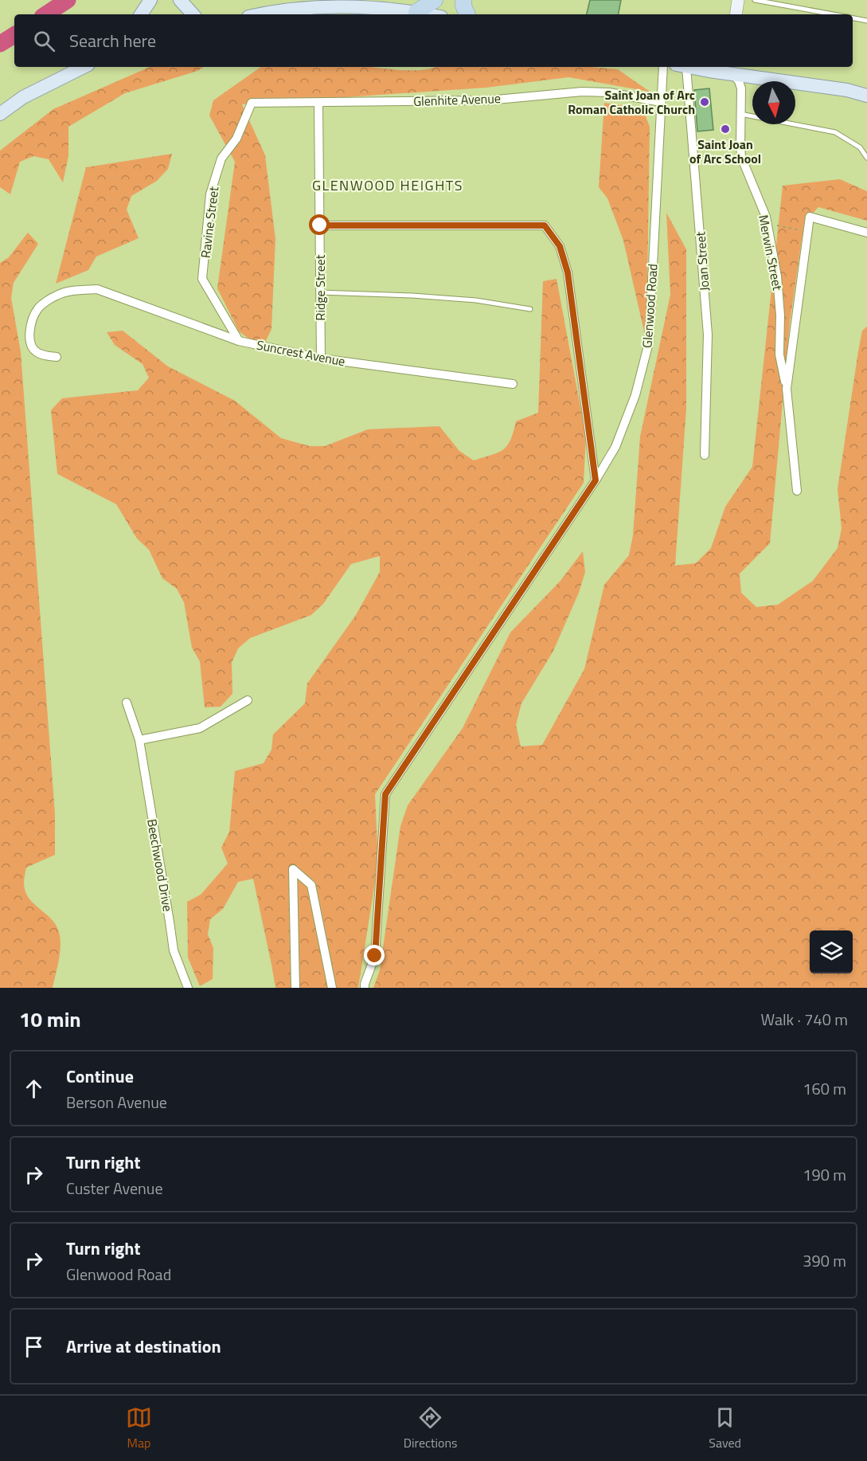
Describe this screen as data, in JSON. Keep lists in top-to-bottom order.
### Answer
{
  "streets": {
    "street": [
      "Glenhite Avenue",
      "Ravine Street",
      "Merwin Street",
      "Joan Street",
      "Ridge Street",
      "Glenwood Road",
      "Suncrest Avenue",
      "Beechwood Drive"
    ]
  },
  "crossings": [
    ["Glenhite Avenue", "Ravine Street"],
    ["Glenhite Avenue", "Ridge Street"],
    ["Glenhite Avenue", "Glenwood Road"],
    ["Ravine Street", "Suncrest Avenue"],
    ["Ridge Street", "Suncrest Avenue"]
  ],
  "districts": ["GLENWOOD HEIGHTS"],
  "places": ["Saint Joan of Arc Roman Catholic Church", "Saint Joan of Arc School"],
  "north": "bottom",
  "page": {
    "search": "Search here",
    "heading": ["10 min", "Walk · 740 m"],
    "list": [
      ["Continue", "Berson Avenue", "160 m"],
      ["Turn right", "Custer Avenue", "190 m"],
      ["Turn right", "Glenwood Road", "390 m"],
      "Arrive at destination"
    ],
    "nav": ["Map", "Directions", "Saved"]
  }
}
